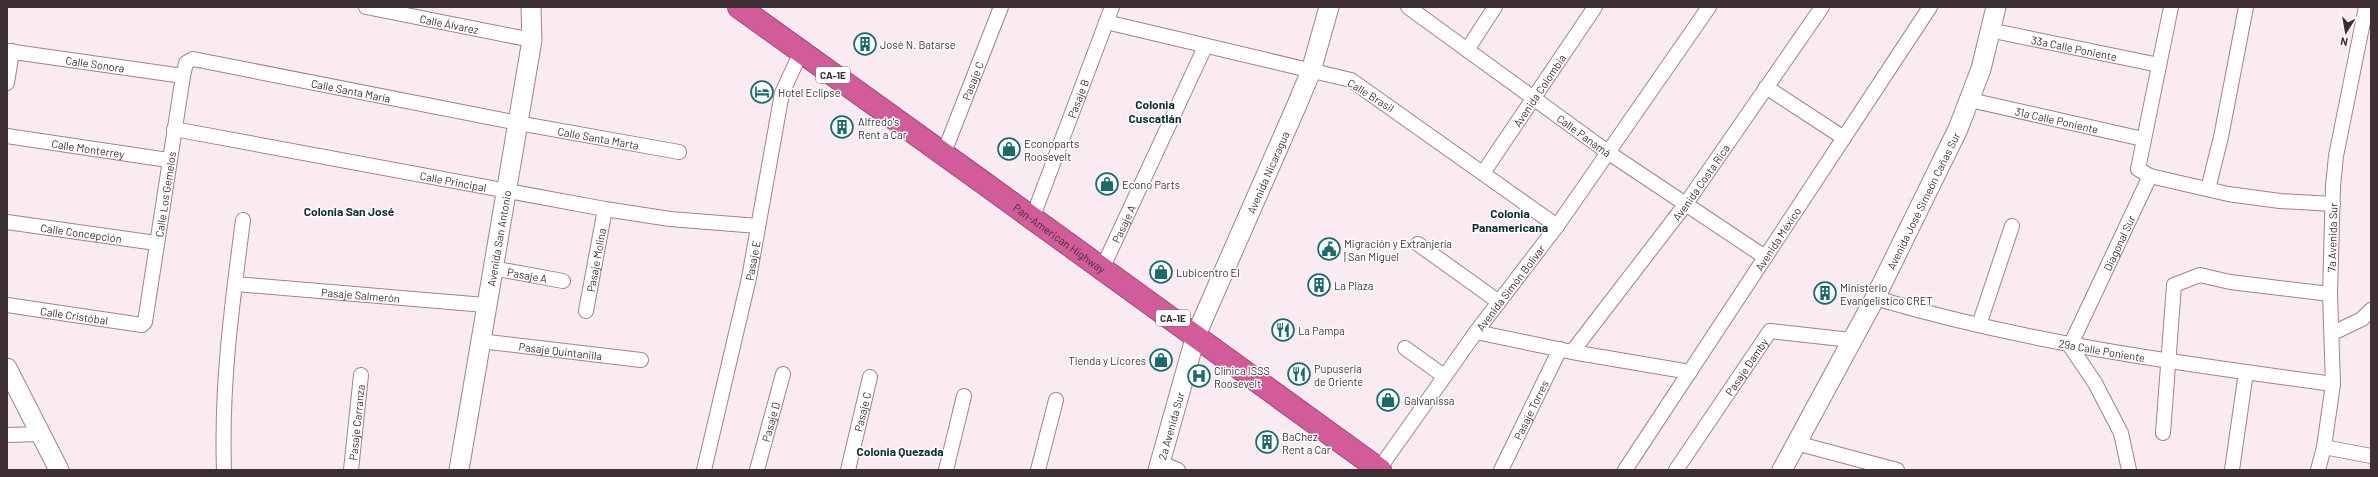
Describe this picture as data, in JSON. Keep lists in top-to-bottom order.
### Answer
{
  "streets": {
    "highway": ["CA-1E", "Pan-American Highway"],
    "street": [
      "Calle Álvarez",
      "33a Calle Poniente",
      "Calle Sonora",
      "Pasaje C",
      "Calle Santa María",
      "Avenida Colombia",
      "Calle Brasil",
      "Pasaje B",
      "31a Calle Poniente",
      "Calle Panamá",
      "Calle Santa Marta",
      "Calle Monterrey",
      "Avenida Nicaragua",
      "Calle Principal",
      "Avenida Costa Rica",
      "Calle Los Gemelos",
      "Avenida José Simeón Cañas Sur",
      "Pasaje A",
      "Calle Concepción",
      "Avenida México",
      "7a Avenida Sur",
      "Avenida San Antonio",
      "Diagonal Sur",
      "Pasaje Molina",
      "Pasaje E",
      "Avenida Simón Bolívar",
      "Pasaje Salmerón",
      "Calle Cristóbal",
      "Pasaje Quintanilla",
      "29a Calle Poniente",
      "Pasaje Damby",
      "Pasaje Torres",
      "Pasaje Carranza",
      "Pasaje D",
      "2a Avenida Sur"
    ]
  },
  "crossings": [
    ["Calle Álvarez", "Avenida San Antonio"],
    ["33a Calle Poniente", "Avenida José Simeón Cañas Sur"],
    ["Calle Sonora", "Calle Santa María"],
    ["Calle Sonora", "Calle Los Gemelos"],
    ["Pasaje C", "Pan-American Highway"],
    ["Calle Santa María", "Calle Santa Marta"],
    ["Calle Santa María", "Calle Los Gemelos"],
    ["Calle Santa María", "Avenida San Antonio"],
    ["Avenida Colombia", "Calle Brasil"],
    ["Avenida Colombia", "Calle Panamá"],
    ["Calle Brasil", "Pasaje B"],
    ["Calle Brasil", "Avenida Nicaragua"],
    ["Calle Brasil", "Pasaje A"],
    ["Calle Brasil", "Avenida Simón Bolívar"],
    ["Pasaje B", "Pan-American Highway"],
    ["31a Calle Poniente", "Avenida José Simeón Cañas Sur"],
    ["Calle Panamá", "Avenida Costa Rica"],
    ["Calle Panamá", "Avenida México"],
    ["Calle Panamá", "Avenida Simón Bolívar"],
    ["Calle Santa Marta", "Avenida San Antonio"],
    ["Calle Monterrey", "Calle Los Gemelos"],
    ["Avenida Nicaragua", "Pan-American Highway"],
    ["Avenida Nicaragua", "2a Avenida Sur"],
    ["Calle Principal", "Calle Los Gemelos"],
    ["Calle Principal", "Avenida San Antonio"],
    ["Calle Principal", "Pasaje Molina"],
    ["Calle Principal", "Pasaje E"],
    ["Avenida Costa Rica", "Pasaje Torres"],
    ["Calle Los Gemelos", "Calle Concepción"],
    ["Calle Los Gemelos", "Calle Cristóbal"],
    ["Avenida José Simeón Cañas Sur", "29a Calle Poniente"],
    ["Avenida José Simeón Cañas Sur", "Pasaje Damby"],
    ["Pasaje A", "Avenida San Antonio"],
    ["Pasaje A", "Pan-American Highway"],
    ["7a Avenida Sur", "29a Calle Poniente"],
    ["Avenida San Antonio", "Pasaje Salmerón"],
    ["Avenida San Antonio", "Pasaje Quintanilla"],
    ["Pan-American Highway", "Pasaje E"],
    ["Pan-American Highway", "Avenida Simón Bolívar"],
    ["Pan-American Highway", "2a Avenida Sur"],
    ["Diagonal Sur", "29a Calle Poniente"]
  ],
  "districts": [
    "Colonia Cuscatlán",
    "Colonia San José",
    "Colonia Panamericana",
    "Colonia Quezada"
  ],
  "places": {
    "building": [
      "José N. Batarse",
      "Alfredo's Rent a Car",
      "La Plaza",
      "Ministerio Evangelistico CRET",
      "BaChez Rent a Car"
    ],
    "hotel": ["Hotel Eclipse"],
    "shop": [
      "Econoparts Roosevelt",
      "Econo Parts",
      "Lubicentro El",
      "Tienda y Licores",
      "Galvanissa"
    ],
    "public building": ["Migración y Extranjería | San Miguel"],
    "restaurant": ["La Pampa", "Pupuseria de Oriente"],
    "hospital": ["Clínica ISSS Roosevelt"]
  },
  "north": "bottom"
}
